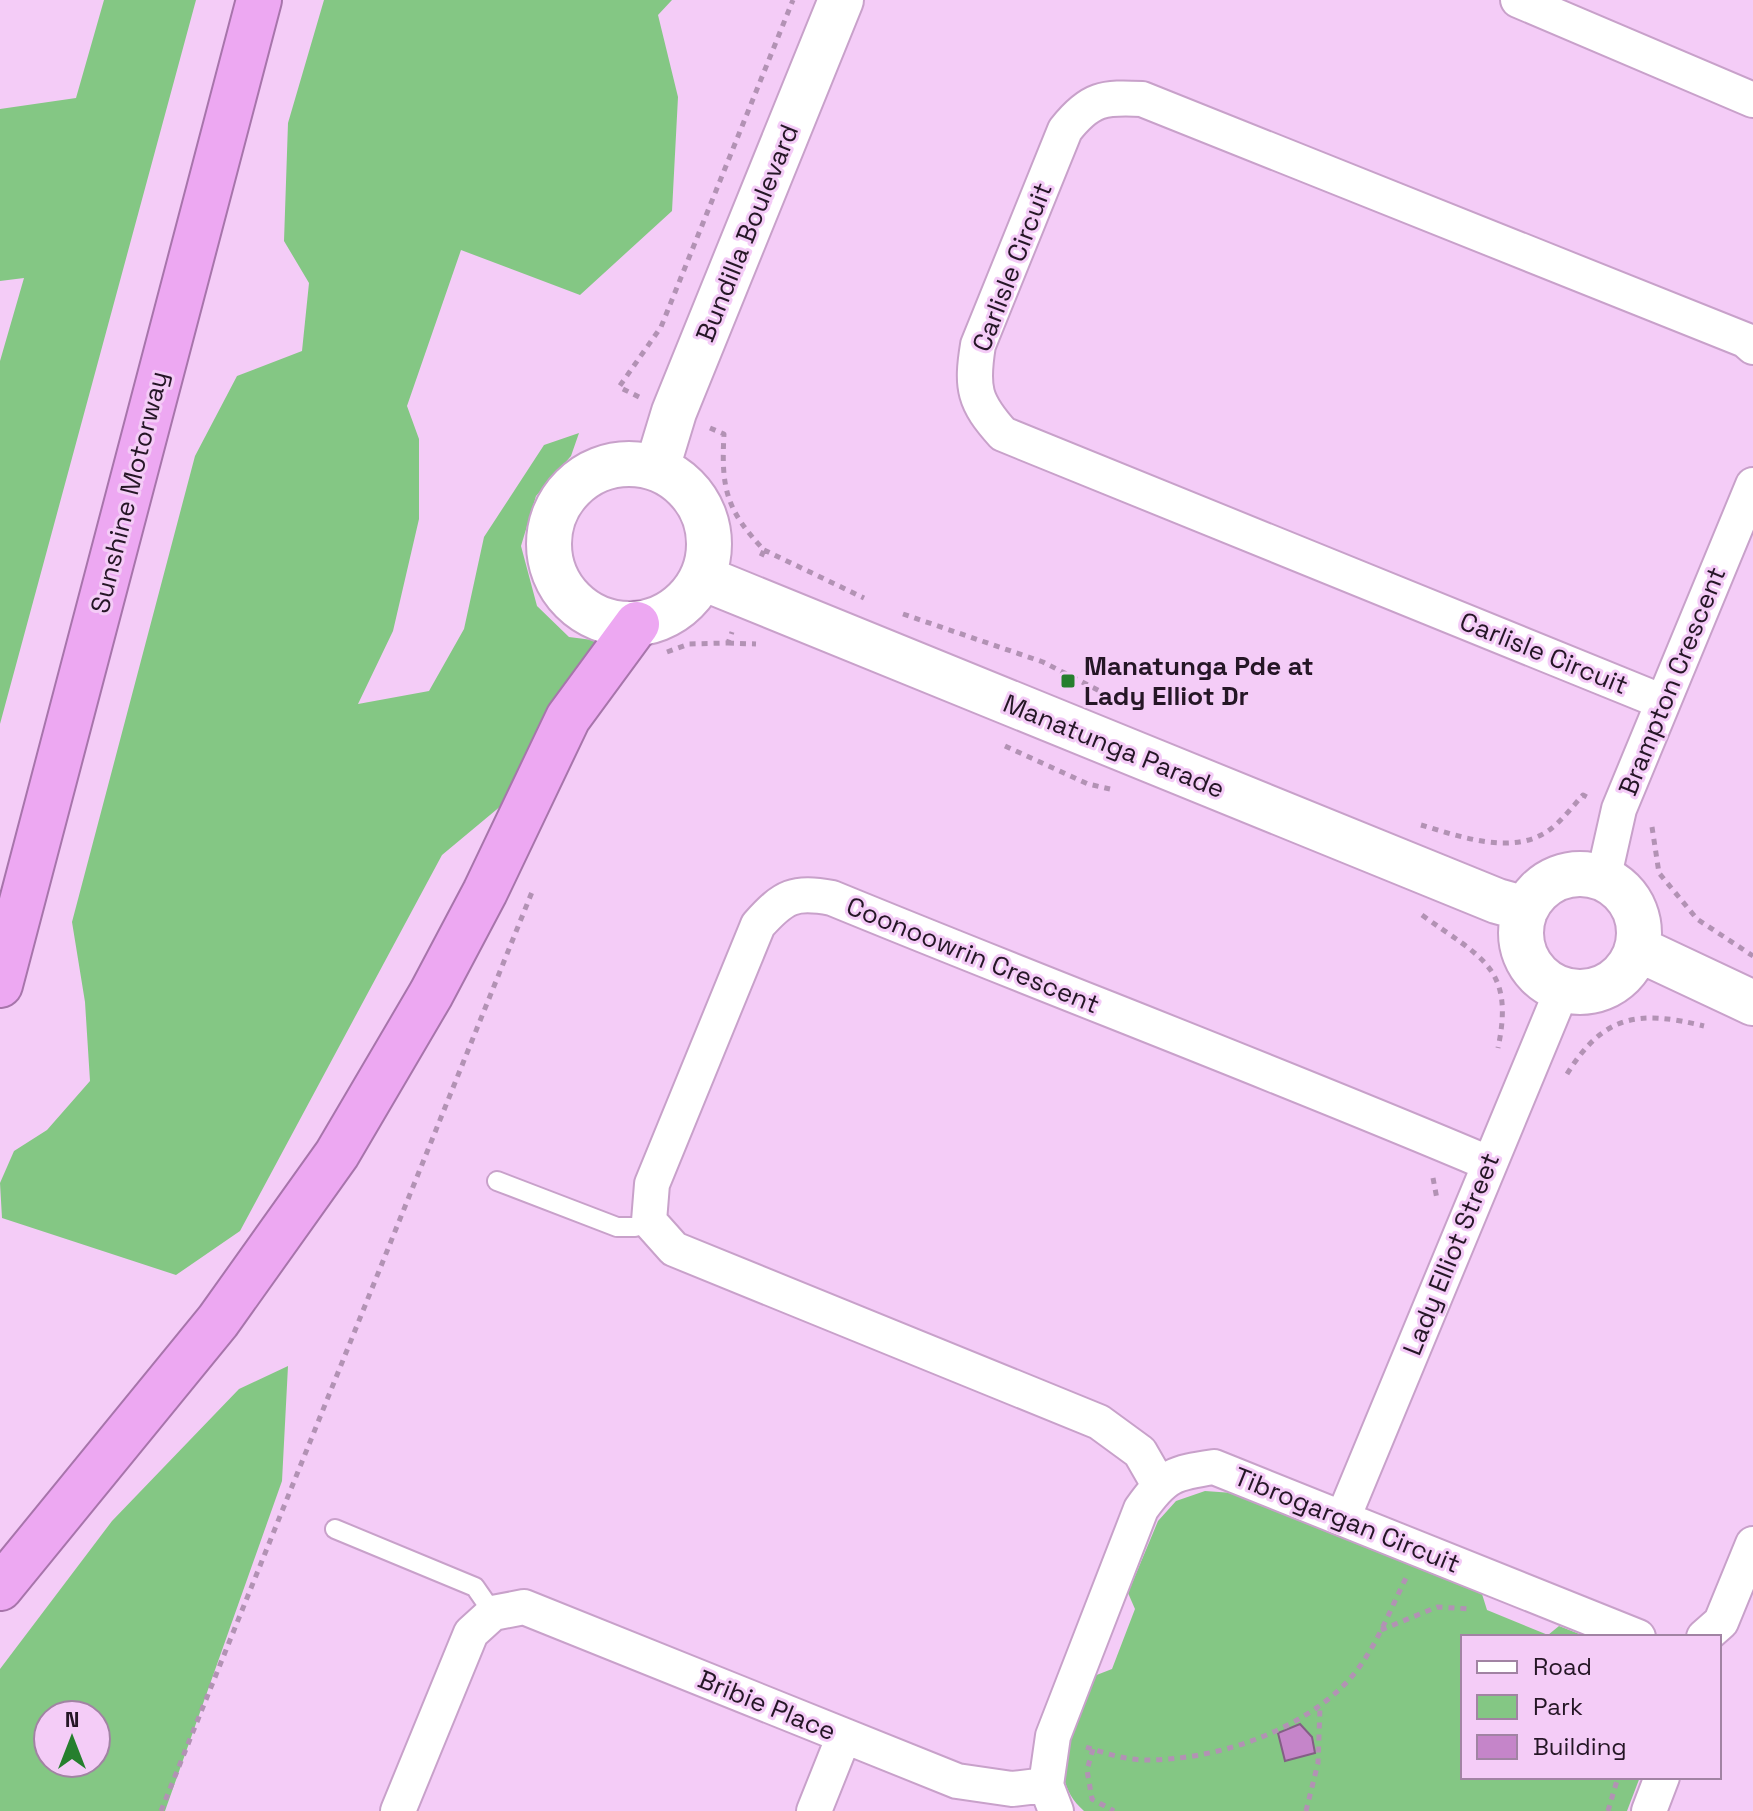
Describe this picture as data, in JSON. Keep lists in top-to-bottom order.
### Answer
{
  "streets": {
    "highway": ["Sunshine Motorway"],
    "street": [
      "Bundilla Boulevard",
      "Carlisle Circuit",
      "Brampton Crescent",
      "Manatunga Parade",
      "Coonoowrin Crescent",
      "Lady Elliot Street",
      "Tibrogargan Circuit",
      "Bribie Place"
    ]
  },
  "crossings": [
    ["Bundilla Boulevard", "Manatunga Parade"],
    ["Carlisle Circuit", "Brampton Crescent"],
    ["Brampton Crescent", "Manatunga Parade"],
    ["Brampton Crescent", "Lady Elliot Street"],
    ["Manatunga Parade", "Lady Elliot Street"],
    ["Coonoowrin Crescent", "Lady Elliot Street"],
    ["Lady Elliot Street", "Tibrogargan Circuit"]
  ],
  "places": {
    "transit": ["Manatunga Pde at Lady Elliot Dr"]
  },
  "legend": ["Road", "Park", "Building"],
  "north": "top"
}
